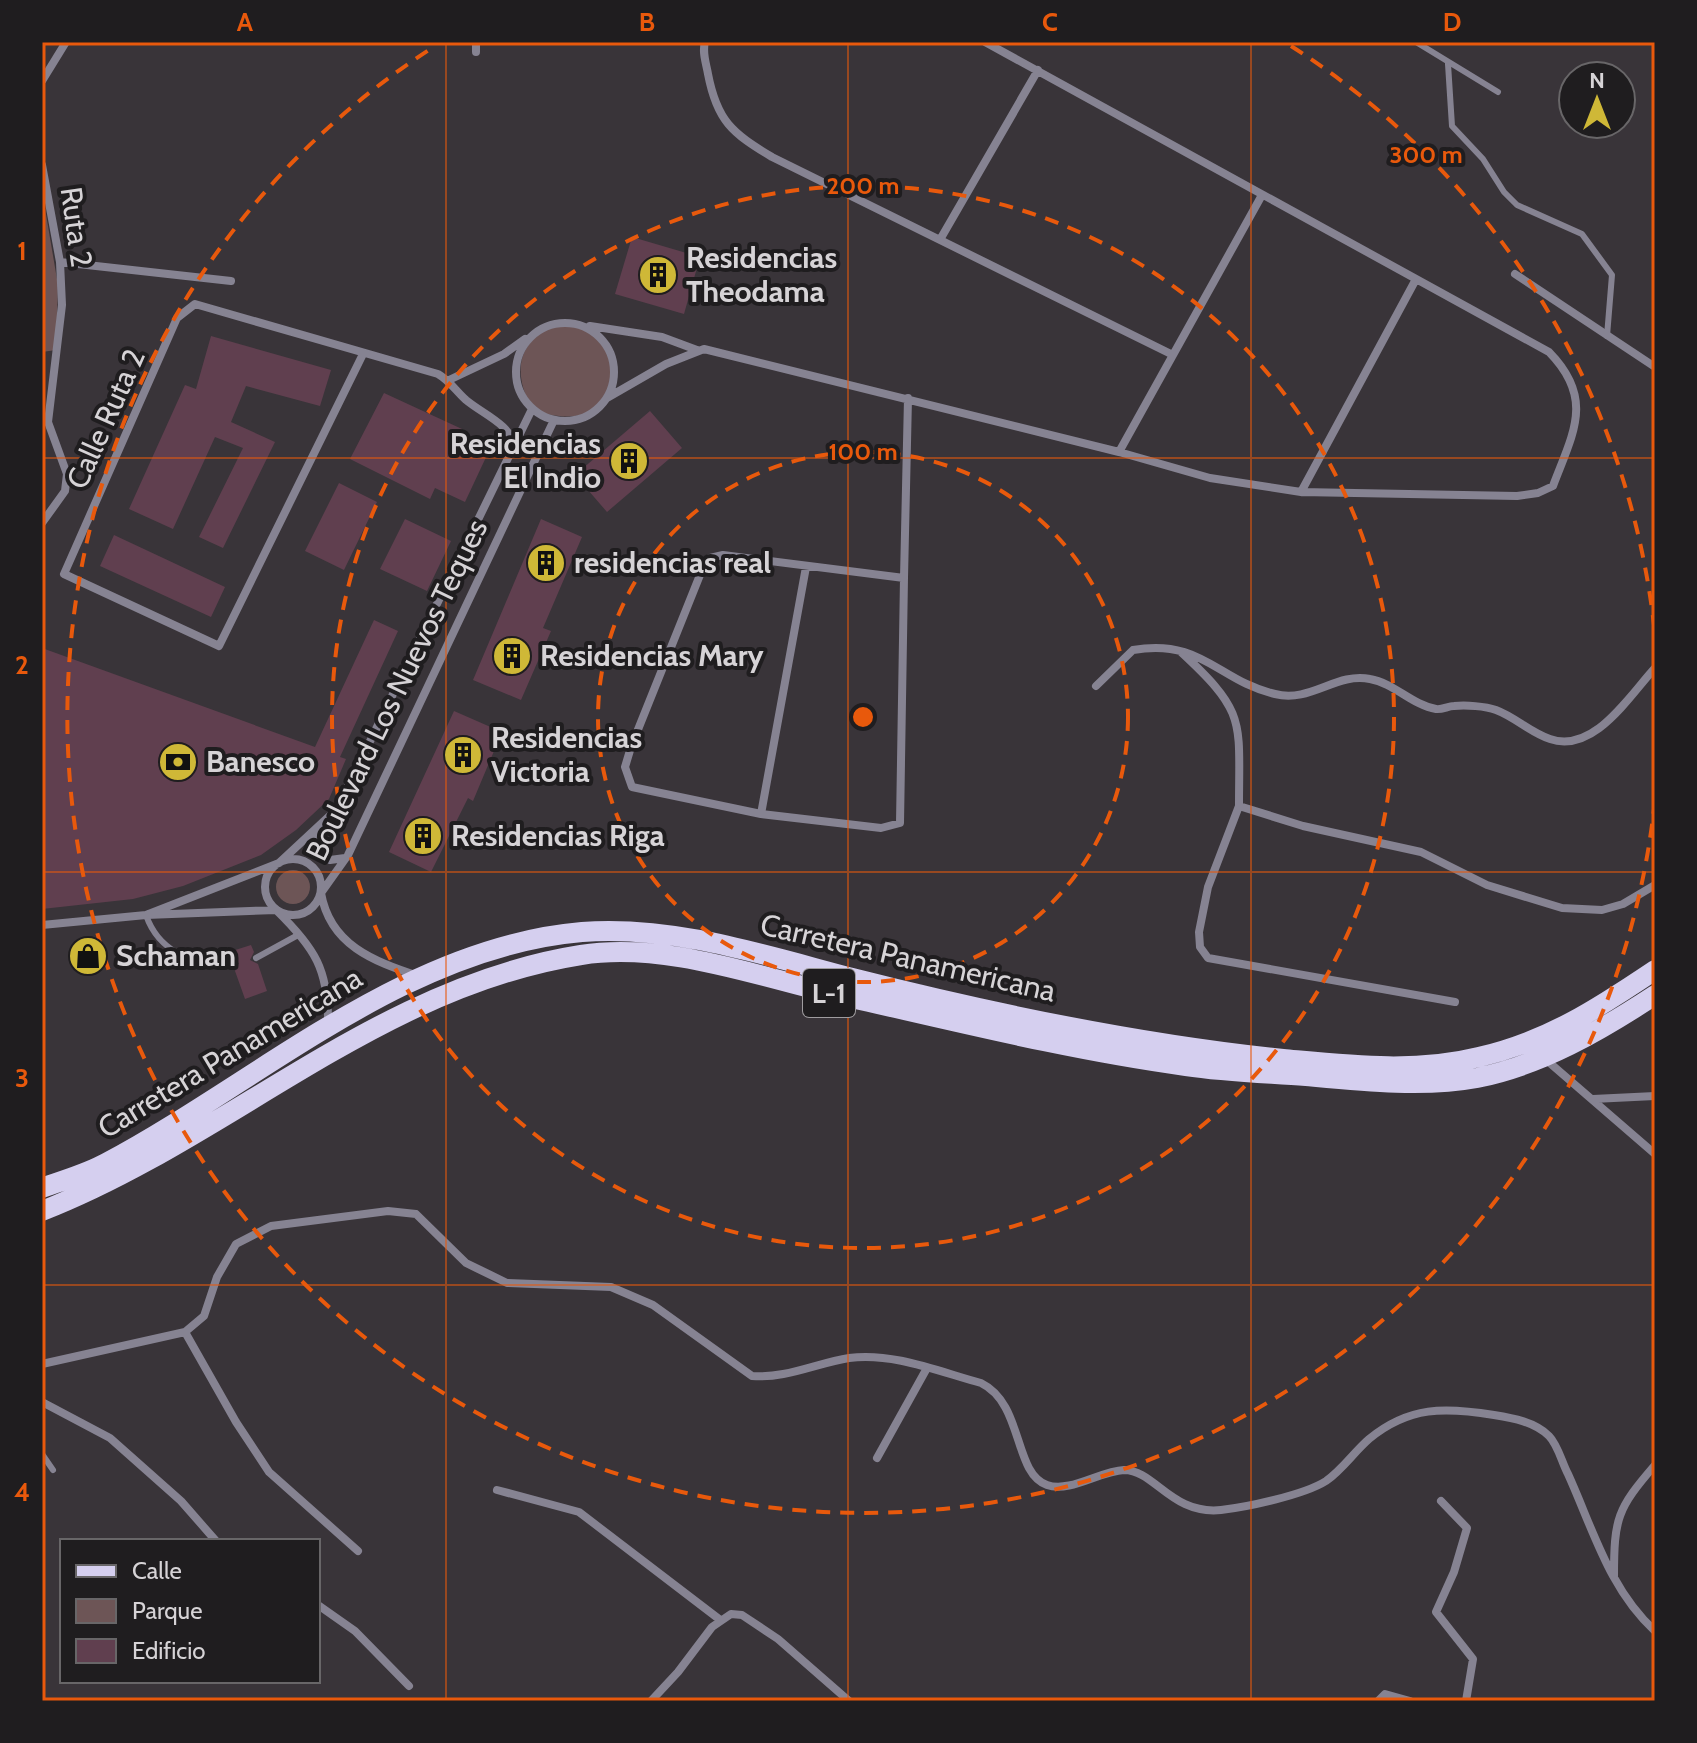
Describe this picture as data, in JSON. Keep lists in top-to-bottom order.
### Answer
{
  "streets": {
    "main road": ["Carretera Panamericana", "L-1"],
    "street": ["Ruta 2", "Calle Ruta 2", "Boulevard Los Nuevos Teques"]
  },
  "crossings": [
    ["Calle Ruta 2", "Boulevard Los Nuevos Teques"]
  ],
  "places": {
    "building": [
      "Residencias Theodama",
      "Residencias El Indio",
      "residencias real",
      "Residencias Mary",
      "Residencias Victoria",
      "Residencias Riga"
    ],
    "bank": ["Banesco"],
    "shop": ["Schaman"]
  },
  "legend": ["Calle", "Parque", "Edificio"],
  "north": "top",
  "grid": {
    "columns": [
      "A",
      "B",
      "C",
      "D"
    ],
    "rows": [
      "1",
      "2",
      "3",
      "4"
    ]
  },
  "rings": ["300 m", "200 m", "100 m"]
}
